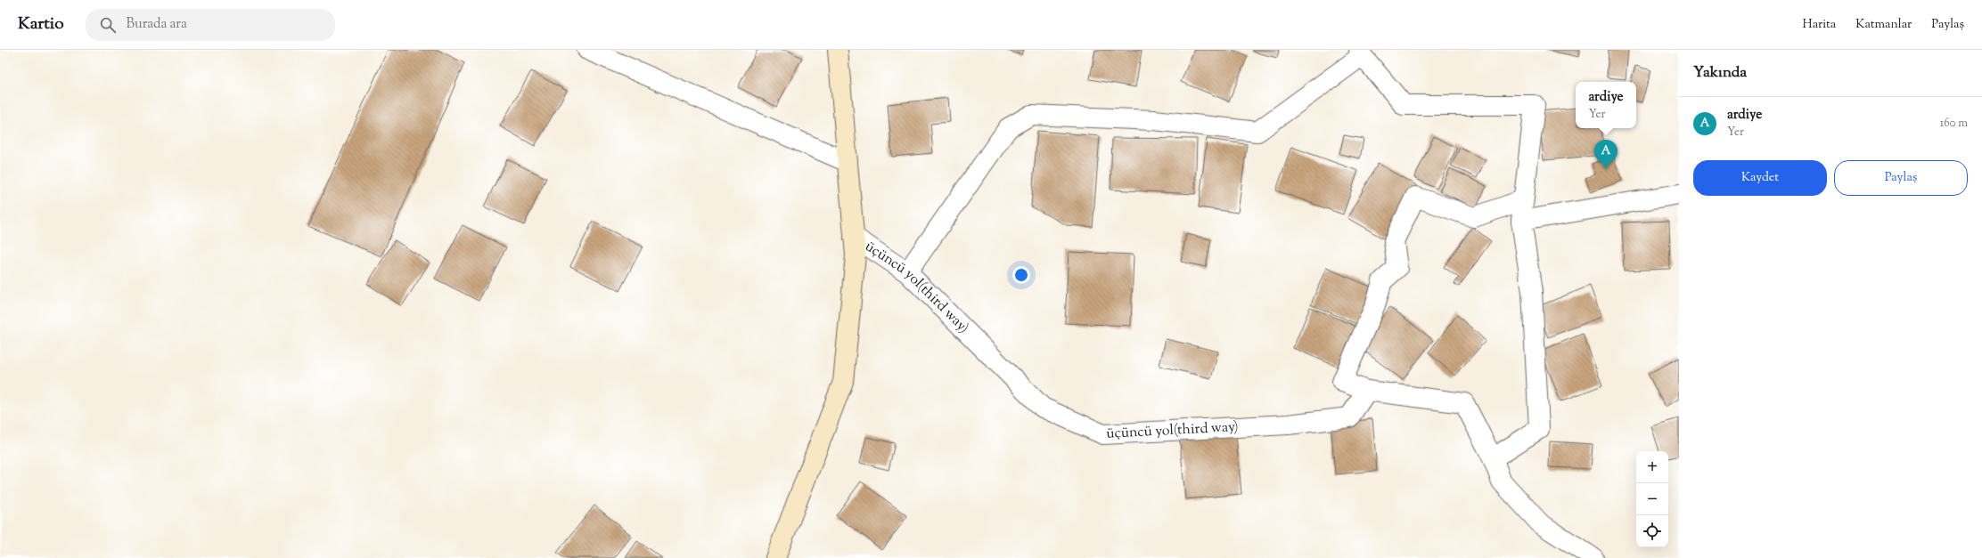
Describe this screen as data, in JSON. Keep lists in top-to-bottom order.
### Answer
{
  "streets": {
    "street": ["üçüncü yol(third way)"]
  },
  "page": {
    "header": "Kartio",
    "search": "Burada ara",
    "nav": ["Harita", "Katmanlar", "Paylaş"],
    "heading": "Yakında",
    "popup": ["ardiye", "Yer"],
    "list": [
      {
        "mark": "A",
        "name": "ardiye",
        "note": "Yer",
        "value": "160 m"
      }
    ],
    "pins": "A",
    "buttons": ["Kaydet", "Paylaş"],
    "map_buttons": ["+", "−"]
  }
}
